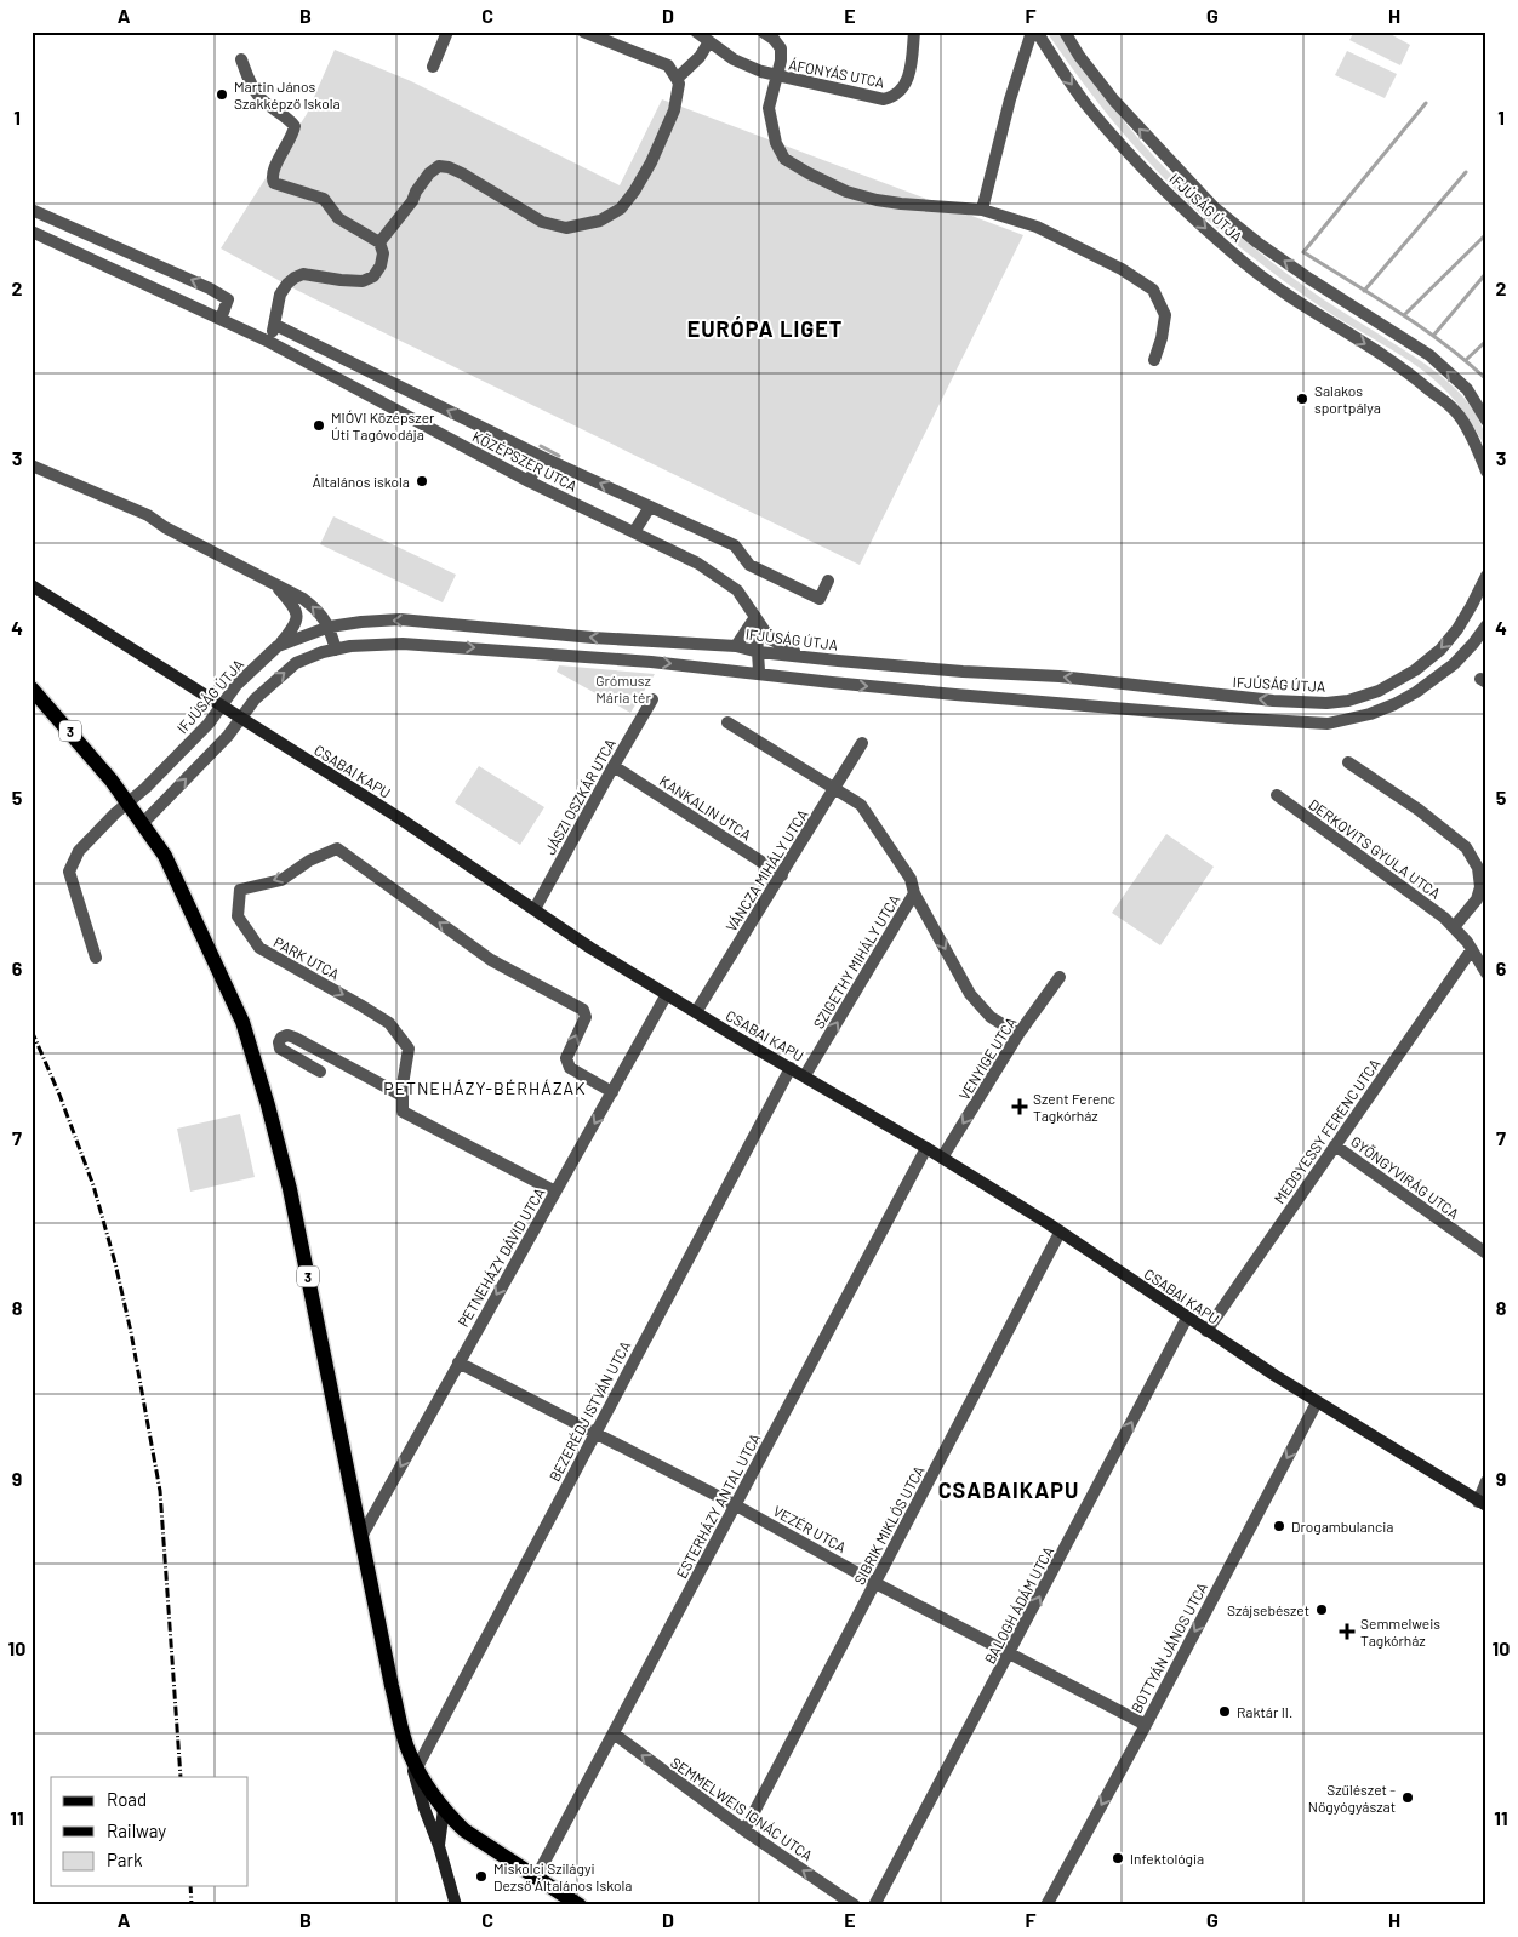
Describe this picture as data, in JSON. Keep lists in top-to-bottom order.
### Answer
{
  "streets": {
    "main road": ["3"],
    "street": [
      "ÁFONYÁS UTCA",
      "IFJÚSÁG ÚTJA",
      "KÖZÉPSZER UTCA",
      "CSABAI KAPU",
      "JÁSZI OSZKÁR UTCA",
      "KANKALIN UTCA",
      "DERKOVITS GYULA UTCA",
      "VÁNCZA MIHÁLY UTCA",
      "PARK UTCA",
      "SZIGETHY MIHÁLY UTCA",
      "VENYIGE UTCA",
      "MEDGYESSY FERENC UTCA",
      "GYÖNGYVIRÁG UTCA",
      "PETNEHÁZY DÁVID UTCA",
      "BEZERÉDJ ISTVÁN UTCA",
      "ESTERHÁZY ANTAL UTCA",
      "SIBRIK MIKLÓS UTCA",
      "VEZÉR UTCA",
      "BALOGH ÁDÁM UTCA",
      "BOTTYÁN JÁNOS UTCA",
      "SEMMELWEIS IGNÁC UTCA"
    ]
  },
  "crossings": [
    ["IFJÚSÁG ÚTJA", "KÖZÉPSZER UTCA"],
    ["IFJÚSÁG ÚTJA", "3"],
    ["IFJÚSÁG ÚTJA", "CSABAI KAPU"],
    ["3", "PETNEHÁZY DÁVID UTCA"],
    ["3", "BEZERÉDJ ISTVÁN UTCA"],
    ["3", "ESTERHÁZY ANTAL UTCA"],
    ["CSABAI KAPU", "JÁSZI OSZKÁR UTCA"],
    ["CSABAI KAPU", "VÁNCZA MIHÁLY UTCA"],
    ["CSABAI KAPU", "SZIGETHY MIHÁLY UTCA"],
    ["CSABAI KAPU", "VENYIGE UTCA"],
    ["CSABAI KAPU", "MEDGYESSY FERENC UTCA"],
    ["CSABAI KAPU", "PETNEHÁZY DÁVID UTCA"],
    ["CSABAI KAPU", "BEZERÉDJ ISTVÁN UTCA"],
    ["CSABAI KAPU", "ESTERHÁZY ANTAL UTCA"],
    ["CSABAI KAPU", "SIBRIK MIKLÓS UTCA"],
    ["CSABAI KAPU", "BALOGH ÁDÁM UTCA"],
    ["CSABAI KAPU", "BOTTYÁN JÁNOS UTCA"],
    ["JÁSZI OSZKÁR UTCA", "KANKALIN UTCA"],
    ["KANKALIN UTCA", "VÁNCZA MIHÁLY UTCA"],
    ["DERKOVITS GYULA UTCA", "MEDGYESSY FERENC UTCA"],
    ["PARK UTCA", "PETNEHÁZY DÁVID UTCA"],
    ["MEDGYESSY FERENC UTCA", "GYÖNGYVIRÁG UTCA"],
    ["PETNEHÁZY DÁVID UTCA", "VEZÉR UTCA"],
    ["BEZERÉDJ ISTVÁN UTCA", "VEZÉR UTCA"],
    ["ESTERHÁZY ANTAL UTCA", "VEZÉR UTCA"],
    ["ESTERHÁZY ANTAL UTCA", "SEMMELWEIS IGNÁC UTCA"],
    ["SIBRIK MIKLÓS UTCA", "VEZÉR UTCA"],
    ["SIBRIK MIKLÓS UTCA", "SEMMELWEIS IGNÁC UTCA"],
    ["VEZÉR UTCA", "BALOGH ÁDÁM UTCA"],
    ["VEZÉR UTCA", "BOTTYÁN JÁNOS UTCA"]
  ],
  "one_way": [
    "SZIGETHY MIHÁLY UTCA",
    "VENYIGE UTCA",
    "PETNEHÁZY DÁVID UTCA",
    "BALOGH ÁDÁM UTCA",
    "BOTTYÁN JÁNOS UTCA",
    "SEMMELWEIS IGNÁC UTCA"
  ],
  "districts": ["EURÓPA LIGET", "PETNEHÁZY-BÉRHÁZAK", "CSABAIKAPU"],
  "parks": ["Grómusz Mária tér"],
  "places": {
    "other": [
      "Martin János Szakképző Iskola",
      "Salakos sportpálya",
      "MIÓVI Középszer Úti Tagóvodája",
      "Általános iskola",
      "Drogambulancia",
      "Szájsebészet",
      "Raktár II.",
      "Szűlészet - Nőgyógyászat",
      "Infektológia",
      "Miskolci Szilágyi Dezső Általános Iskola"
    ],
    "health": ["Szent Ferenc Tagkórház", "Semmelweis Tagkórház"]
  },
  "legend": ["Road", "Railway", "Park"],
  "grid": {
    "columns": [
      "A",
      "B",
      "C",
      "D",
      "E",
      "F",
      "G",
      "H"
    ],
    "rows": [
      "1",
      "2",
      "3",
      "4",
      "5",
      "6",
      "7",
      "8",
      "9",
      "10",
      "11"
    ]
  }
}
